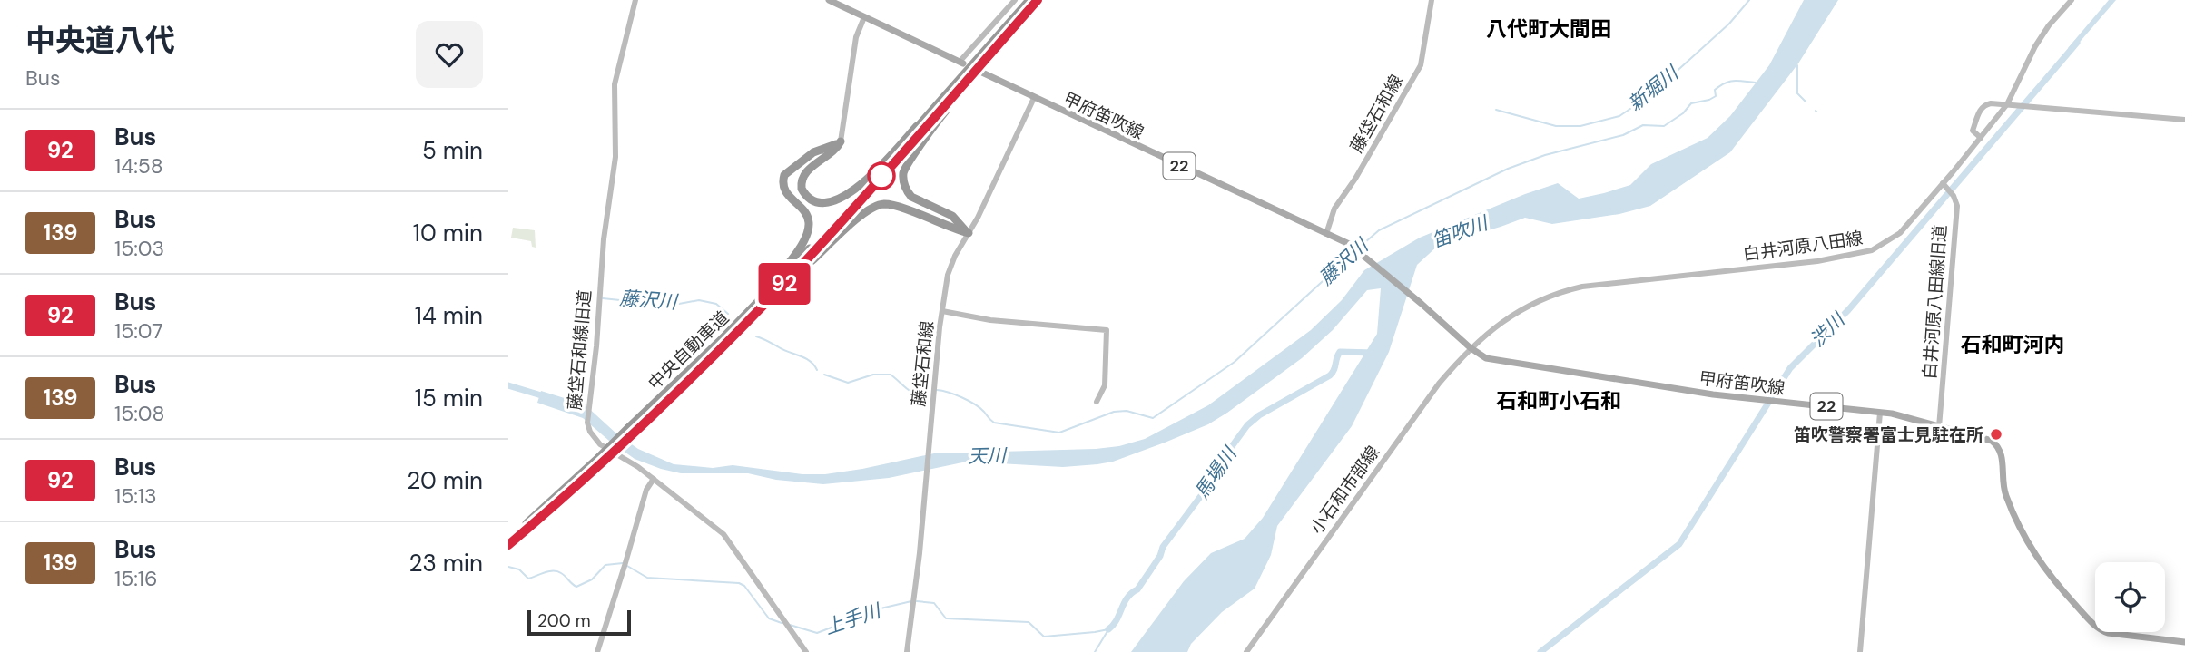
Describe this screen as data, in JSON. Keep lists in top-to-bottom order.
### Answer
{
  "streets": {
    "highway": ["中央自動車道"],
    "main road": [
      "藤垈石和線",
      "甲府笛吹線",
      "22",
      "白井河原八田線",
      "白井河原八田線旧道",
      "藤垈石和線旧道",
      "小石和市部線"
    ]
  },
  "crossings": [
    ["藤垈石和線", "甲府笛吹線"],
    ["甲府笛吹線", "白井河原八田線"],
    ["甲府笛吹線", "白井河原八田線旧道"],
    ["甲府笛吹線", "小石和市部線"],
    ["白井河原八田線", "白井河原八田線旧道"],
    ["白井河原八田線", "小石和市部線"]
  ],
  "districts": ["八代町大間田", "石和町河内", "石和町小石和"],
  "water": [
    "新堀川",
    "笛吹川",
    "藤沢川",
    "渋川",
    "天川",
    "馬場川",
    "上手川"
  ],
  "places": ["笛吹警察署富士見駐在所"],
  "lines": ["bus line 92"],
  "scale_bar": "200 m",
  "page": {
    "heading": ["中央道八代", "Bus"],
    "on_map": "92",
    "list": [
      {
        "mark": "92",
        "name": "Bus",
        "note": "14:58",
        "value": "5 min"
      },
      {
        "mark": "139",
        "name": "Bus",
        "note": "15:03",
        "value": "10 min"
      },
      {
        "mark": "92",
        "name": "Bus",
        "note": "15:07",
        "value": "14 min"
      },
      {
        "mark": "139",
        "name": "Bus",
        "note": "15:08",
        "value": "15 min"
      },
      {
        "mark": "92",
        "name": "Bus",
        "note": "15:13",
        "value": "20 min"
      },
      {
        "mark": "139",
        "name": "Bus",
        "note": "15:16",
        "value": "23 min"
      }
    ],
    "scale": "200 m"
  }
}
